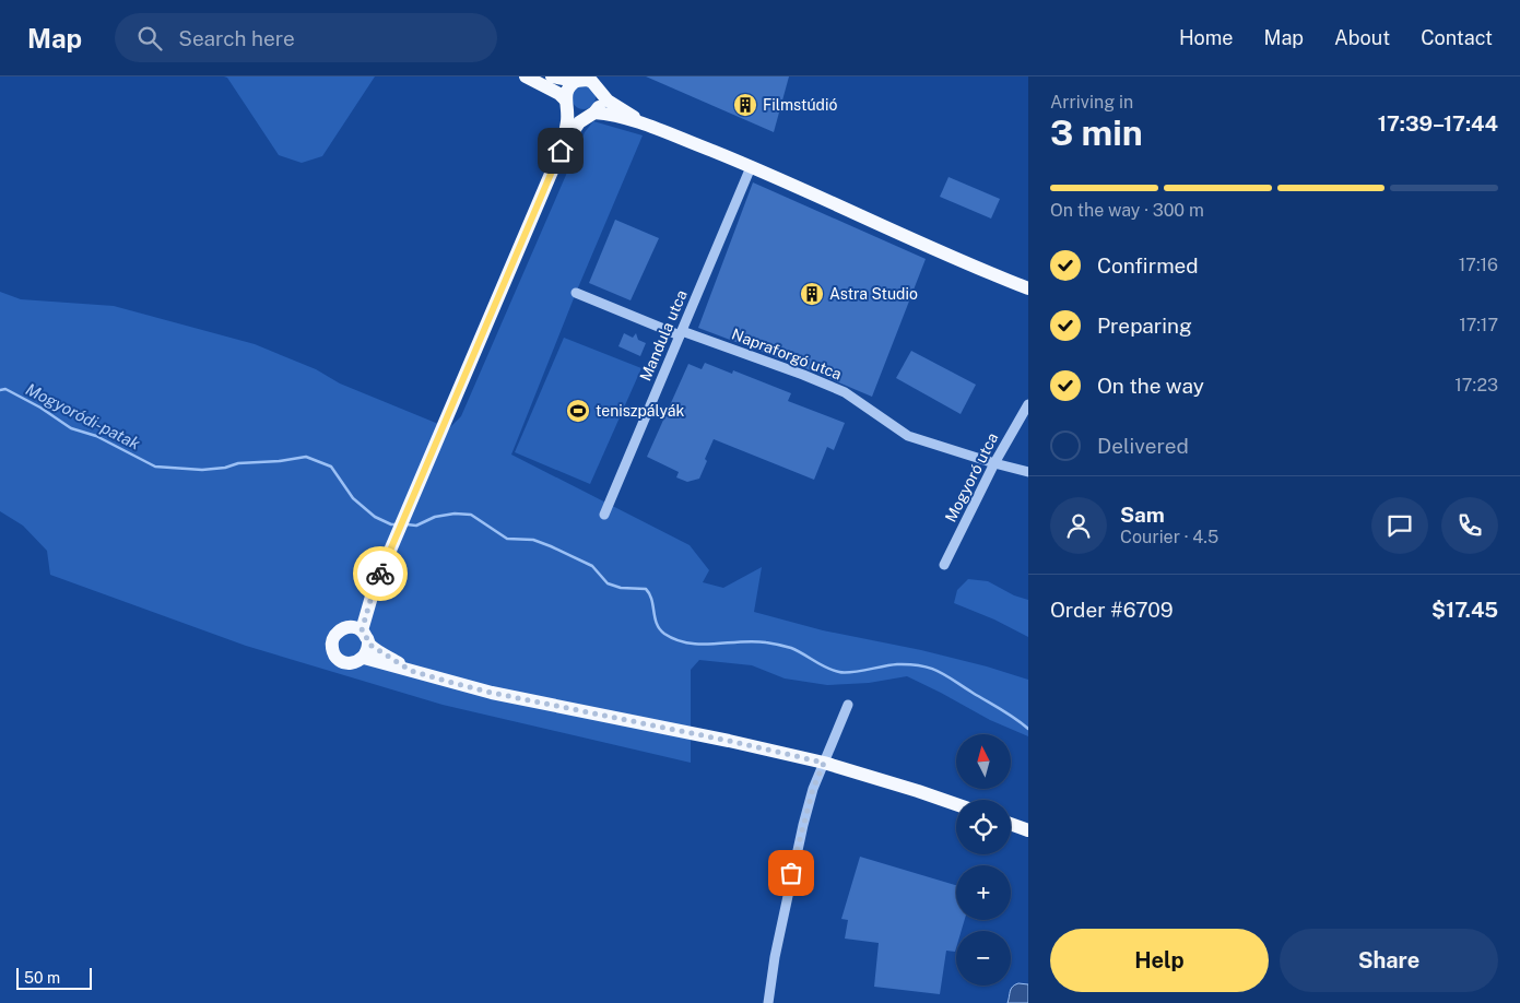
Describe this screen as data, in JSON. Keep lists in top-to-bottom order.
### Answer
{
  "streets": {
    "street": ["Mandula utca", "Napraforgó utca", "Mogyoró utca"]
  },
  "crossings": [
    ["Mandula utca", "Napraforgó utca"],
    ["Napraforgó utca", "Mogyoró utca"]
  ],
  "water": ["Mogyoródi-patak"],
  "places": {
    "building": ["Filmstúdió", "Astra Studio"],
    "sports": ["teniszpályák"]
  },
  "scale_bar": "50 m",
  "north": "top",
  "page": {
    "header": "Map",
    "search": "Search here",
    "nav": [
      "Home",
      "Map",
      "About",
      "Contact"
    ],
    "heading": ["3 min", "Arriving in", "17:39–17:44"],
    "panel": [
      "Sam",
      "Courier · 4.5",
      "Order #6709",
      "$17.45"
    ],
    "bar": "On the way · 300 m",
    "list": [
      ["Confirmed", "17:16"],
      ["Preparing", "17:17"],
      ["On the way", "17:23"],
      "Delivered"
    ],
    "map_buttons": ["+", "−"],
    "buttons": ["Help", "Share"],
    "scale": "50 m"
  }
}
